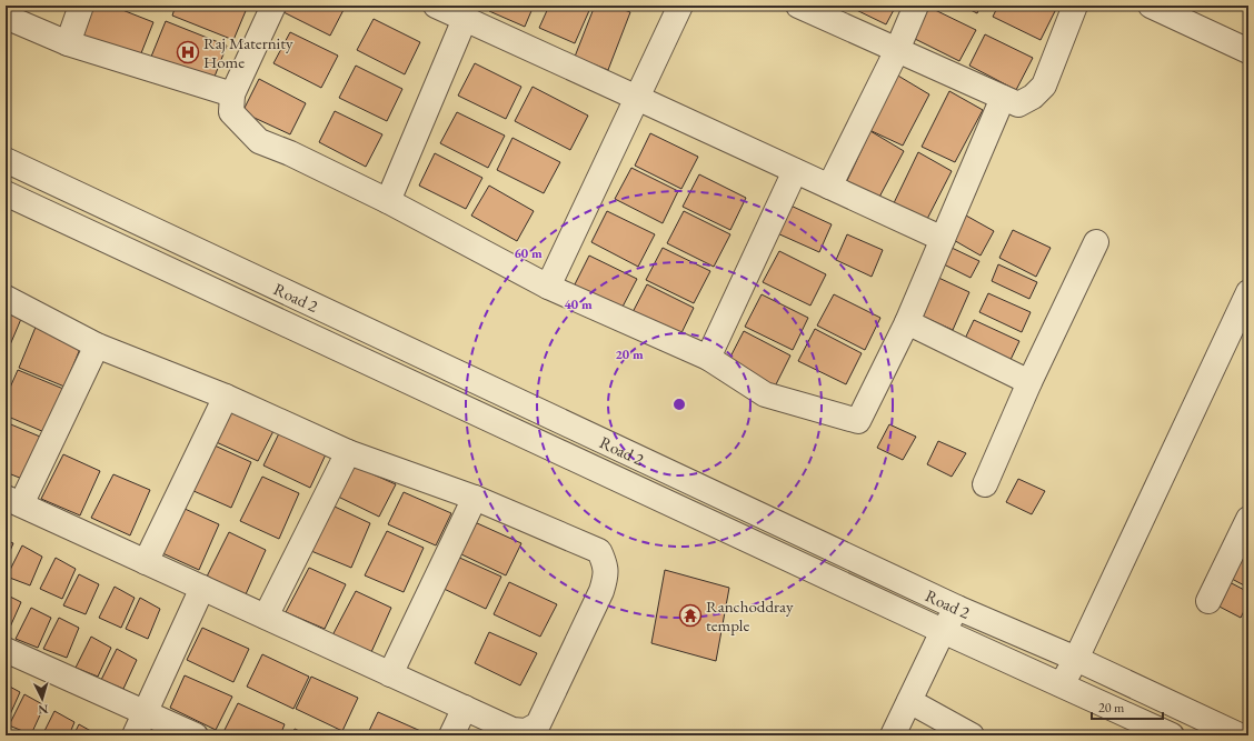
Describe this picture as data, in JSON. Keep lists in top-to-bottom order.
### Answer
{
  "streets": {
    "street": ["Road 2"]
  },
  "places": {
    "hospital": ["Raj Maternity Home"],
    "temple": ["Ranchoddray temple"]
  },
  "scale_bar": "20 m",
  "north": "bottom",
  "rings": ["60 m", "40 m", "20 m"]
}
